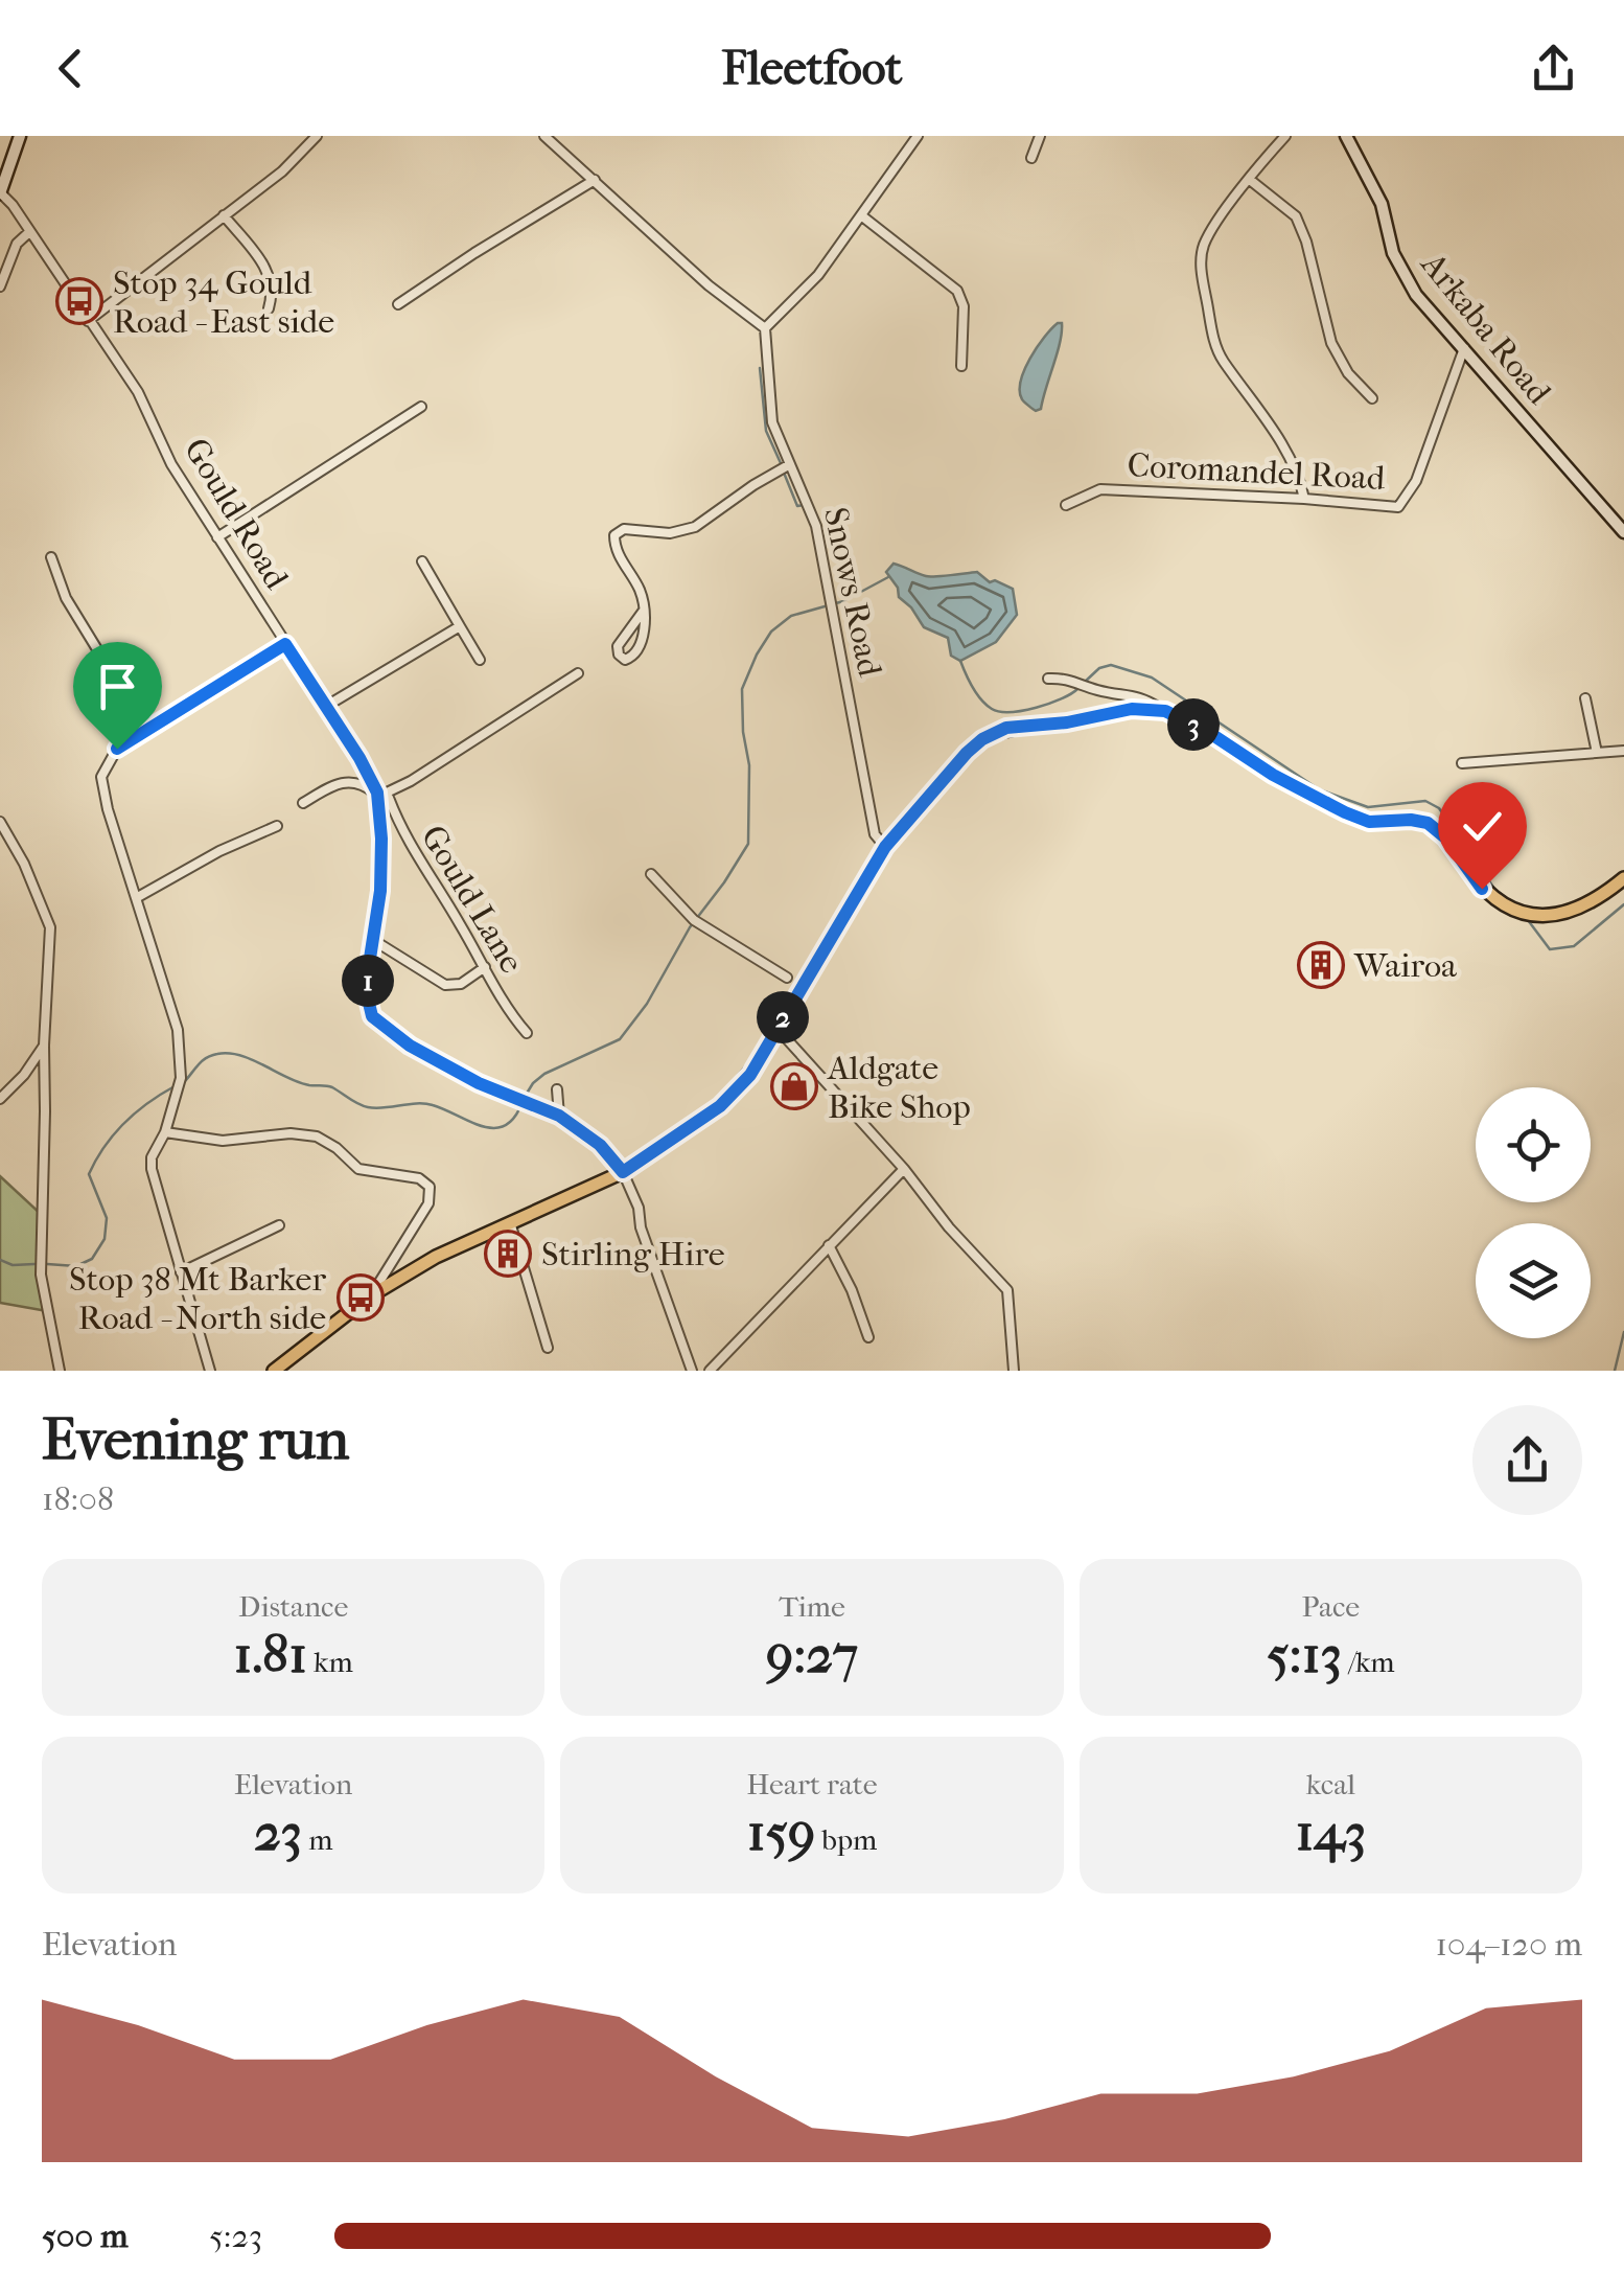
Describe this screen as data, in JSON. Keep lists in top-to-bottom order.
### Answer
{
  "streets": {
    "street": [
      "Arkaba Road",
      "Coromandel Road",
      "Gould Road",
      "Snows Road",
      "Gould Lane"
    ]
  },
  "crossings": [
    ["Arkaba Road", "Coromandel Road"],
    ["Gould Road", "Gould Lane"]
  ],
  "places": {
    "bus stop": ["Stop 34 Gould Road - East side", "Stop 38 Mt Barker Road - North side"],
    "building": ["Wairoa", "Stirling Hire"],
    "shop": ["Aldgate Bike Shop"]
  },
  "page": {
    "header": "Fleetfoot",
    "pins": ["3", "1", "2"],
    "heading": ["Evening run", "18:08"],
    "stats": [
      ["Distance", "1.81 km"],
      ["Time", "9:27"],
      ["Pace", "5:13 /km"],
      ["Elevation", "23 m"],
      ["Heart rate", "159 bpm"],
      ["kcal", "143"]
    ],
    "chart": ["Elevation", "104–120 m"],
    "list": [
      {
        "name": "500 m",
        "note": "5:23"
      }
    ]
  }
}
